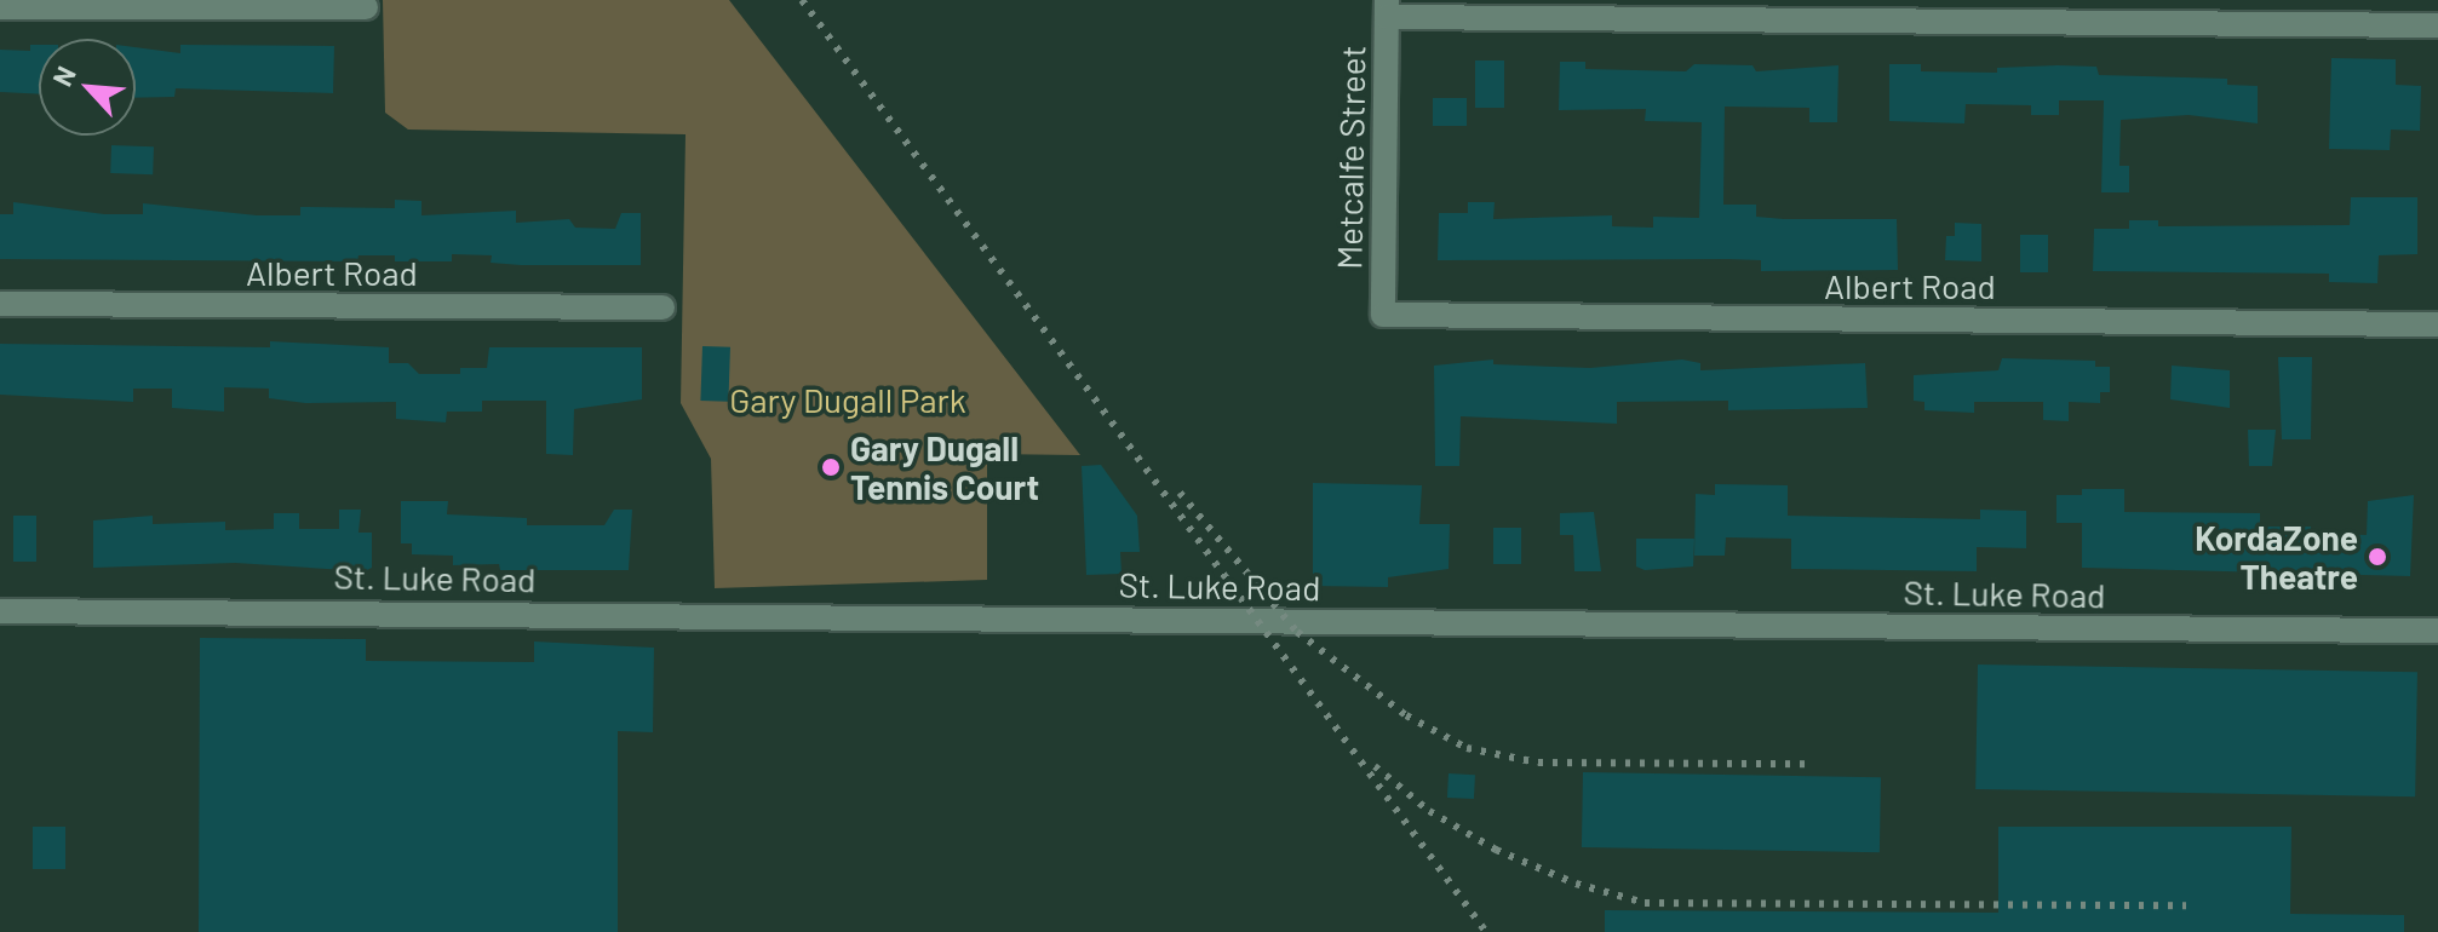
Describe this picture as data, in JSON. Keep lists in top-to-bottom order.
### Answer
{
  "streets": {
    "street": ["Metcalfe Street", "Albert Road", "St. Luke Road"]
  },
  "crossings": [
    ["Metcalfe Street", "Albert Road"]
  ],
  "parks": ["Gary Dugall Park"],
  "places": ["Gary Dugall Tennis Court", "KordaZone Theatre"],
  "north": "top left"
}
